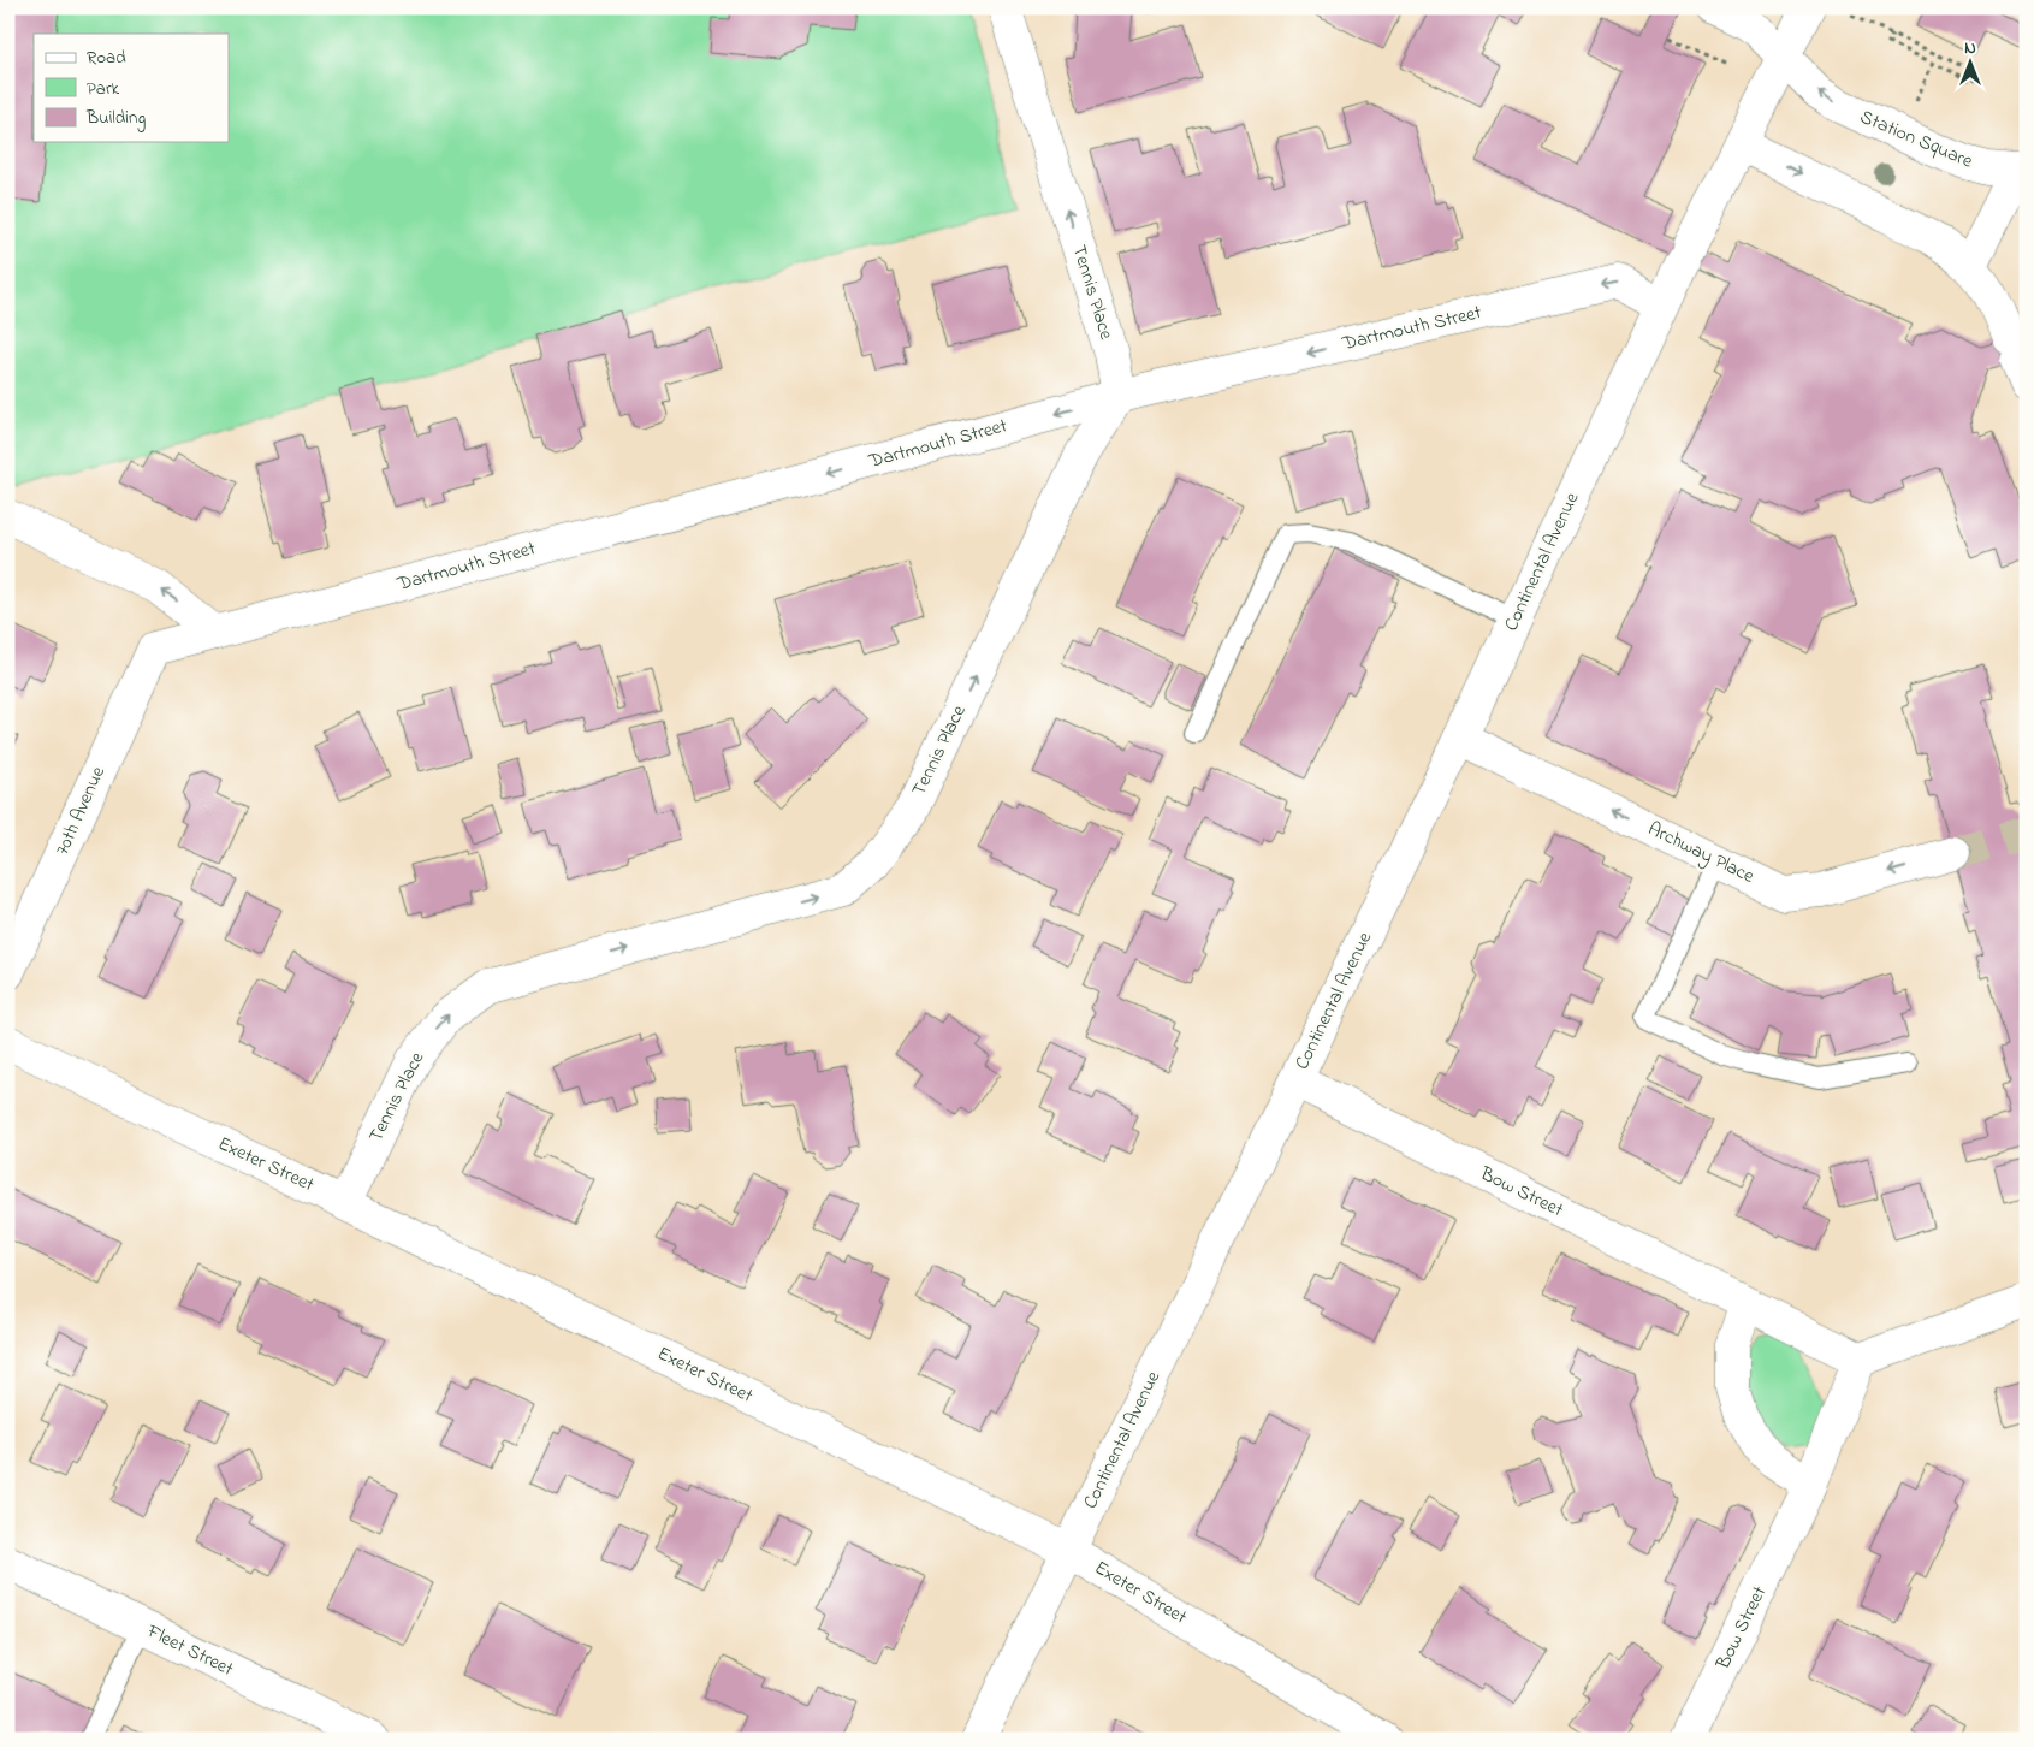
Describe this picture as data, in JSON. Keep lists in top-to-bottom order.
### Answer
{
  "streets": {
    "street": [
      "Station Square",
      "Tennis Place",
      "Dartmouth Street",
      "Continental Avenue",
      "70th Avenue",
      "Archway Place",
      "Exeter Street",
      "Bow Street",
      "Fleet Street"
    ]
  },
  "crossings": [
    ["Tennis Place", "Dartmouth Street"],
    ["Tennis Place", "Exeter Street"],
    ["Dartmouth Street", "Continental Avenue"],
    ["Dartmouth Street", "70th Avenue"],
    ["Continental Avenue", "Archway Place"],
    ["Continental Avenue", "Exeter Street"],
    ["Continental Avenue", "Bow Street"]
  ],
  "one_way": ["Tennis Place", "Dartmouth Street", "Archway Place"],
  "legend": ["Road", "Park", "Building"],
  "north": "top"
}
